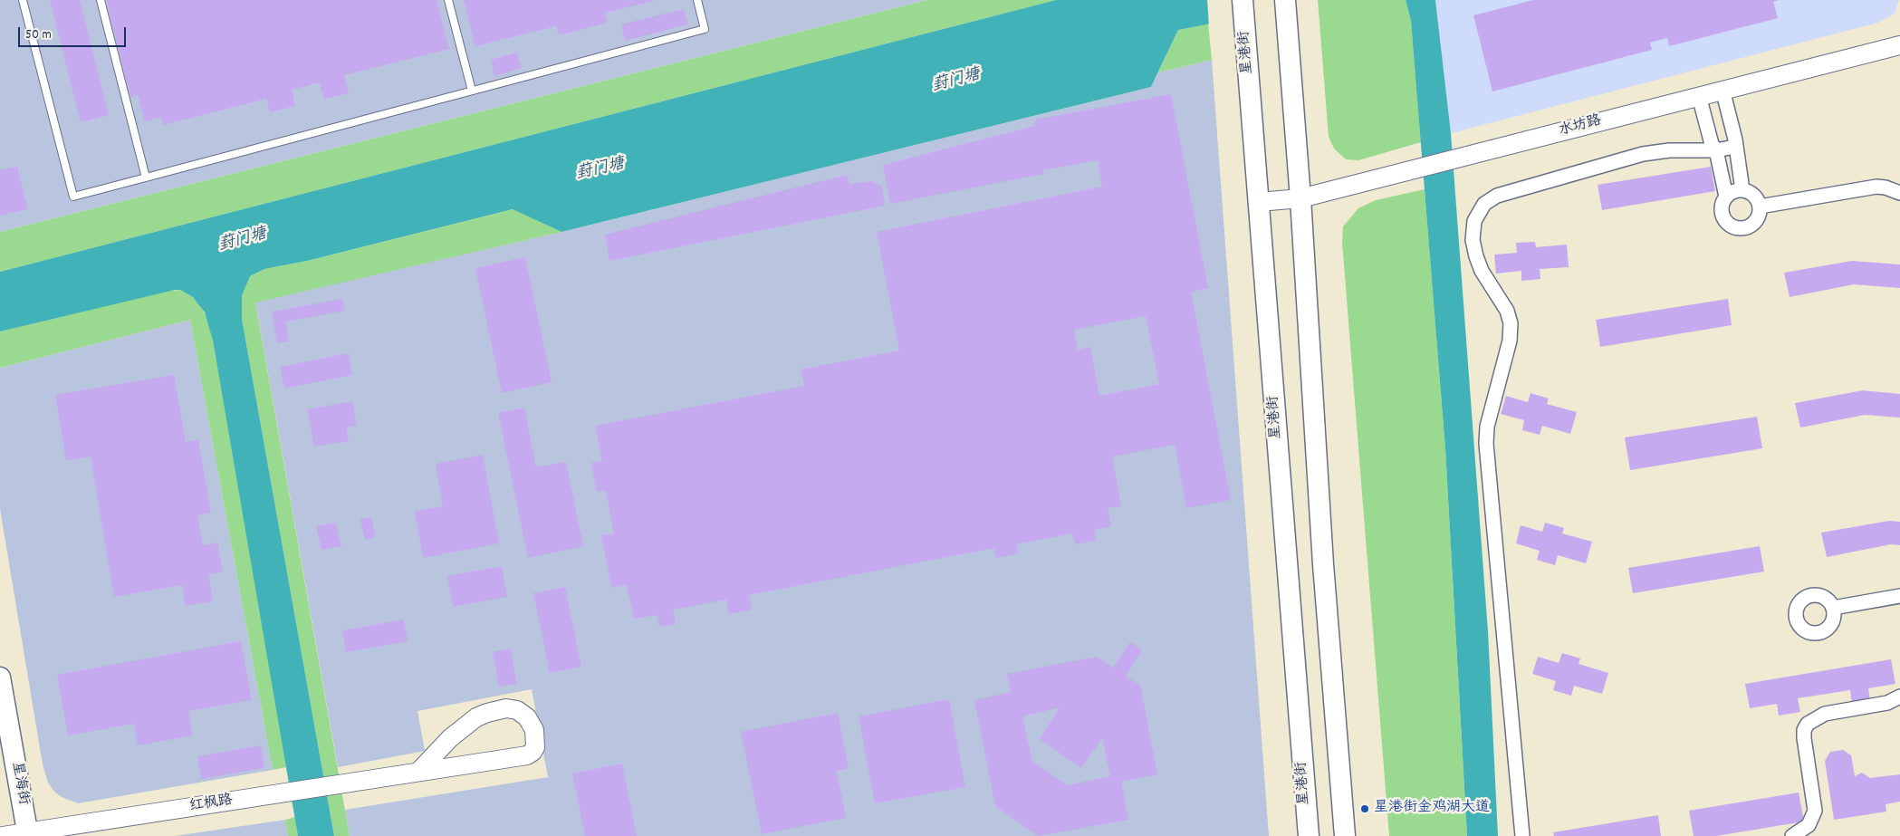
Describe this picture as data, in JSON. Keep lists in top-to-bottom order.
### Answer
{
  "streets": {
    "main road": ["星港街", "星海街"],
    "street": ["水坊路", "红枫路"]
  },
  "crossings": [
    ["星港街", "水坊路"],
    ["星海街", "红枫路"]
  ],
  "water": ["葑门塘"],
  "places": ["星港街金鸡湖大道"],
  "scale_bar": "50 m"
}
